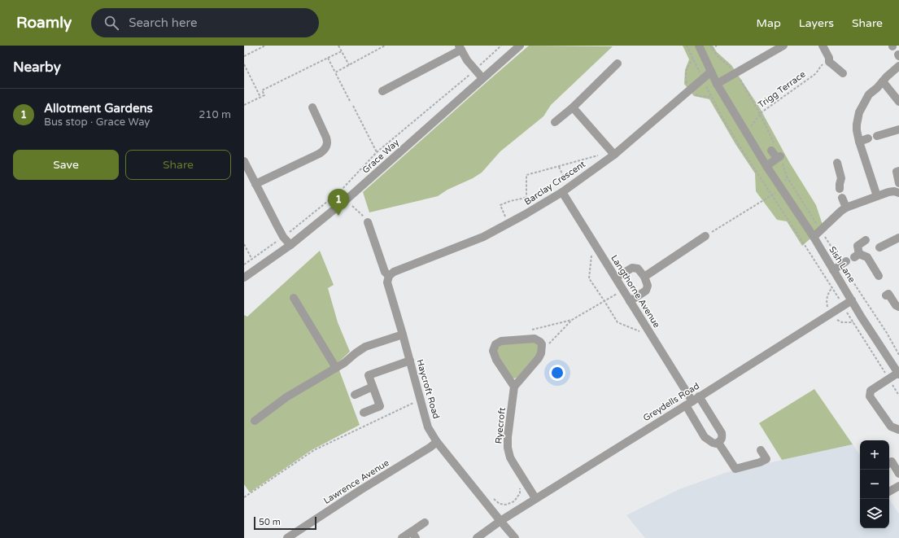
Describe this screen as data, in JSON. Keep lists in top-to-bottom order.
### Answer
{
  "streets": {
    "street": [
      "Grace Way",
      "Barclay Crescent",
      "Sish Lane",
      "Langthorne Avenue",
      "Haycroft Road",
      "Greydells Road",
      "Ryecroft",
      "Lawrence Avenue"
    ],
    "path": ["Trigg Terrace"]
  },
  "crossings": [
    ["Trigg Terrace", "Sish Lane"],
    ["Barclay Crescent", "Sish Lane"],
    ["Barclay Crescent", "Langthorne Avenue"],
    ["Barclay Crescent", "Haycroft Road"],
    ["Sish Lane", "Greydells Road"],
    ["Langthorne Avenue", "Greydells Road"],
    ["Haycroft Road", "Greydells Road"],
    ["Haycroft Road", "Lawrence Avenue"],
    ["Greydells Road", "Ryecroft"]
  ],
  "scale_bar": "50 m",
  "page": {
    "header": "Roamly",
    "search": "Search here",
    "nav": ["Map", "Layers", "Share"],
    "heading": "Nearby",
    "list": [
      {
        "mark": "1",
        "name": "Allotment Gardens",
        "note": "Bus stop · Grace Way",
        "value": "210 m"
      }
    ],
    "buttons": ["Save", "Share"],
    "pins": "1",
    "map_buttons": ["+", "−"],
    "scale": "50 m"
  }
}
